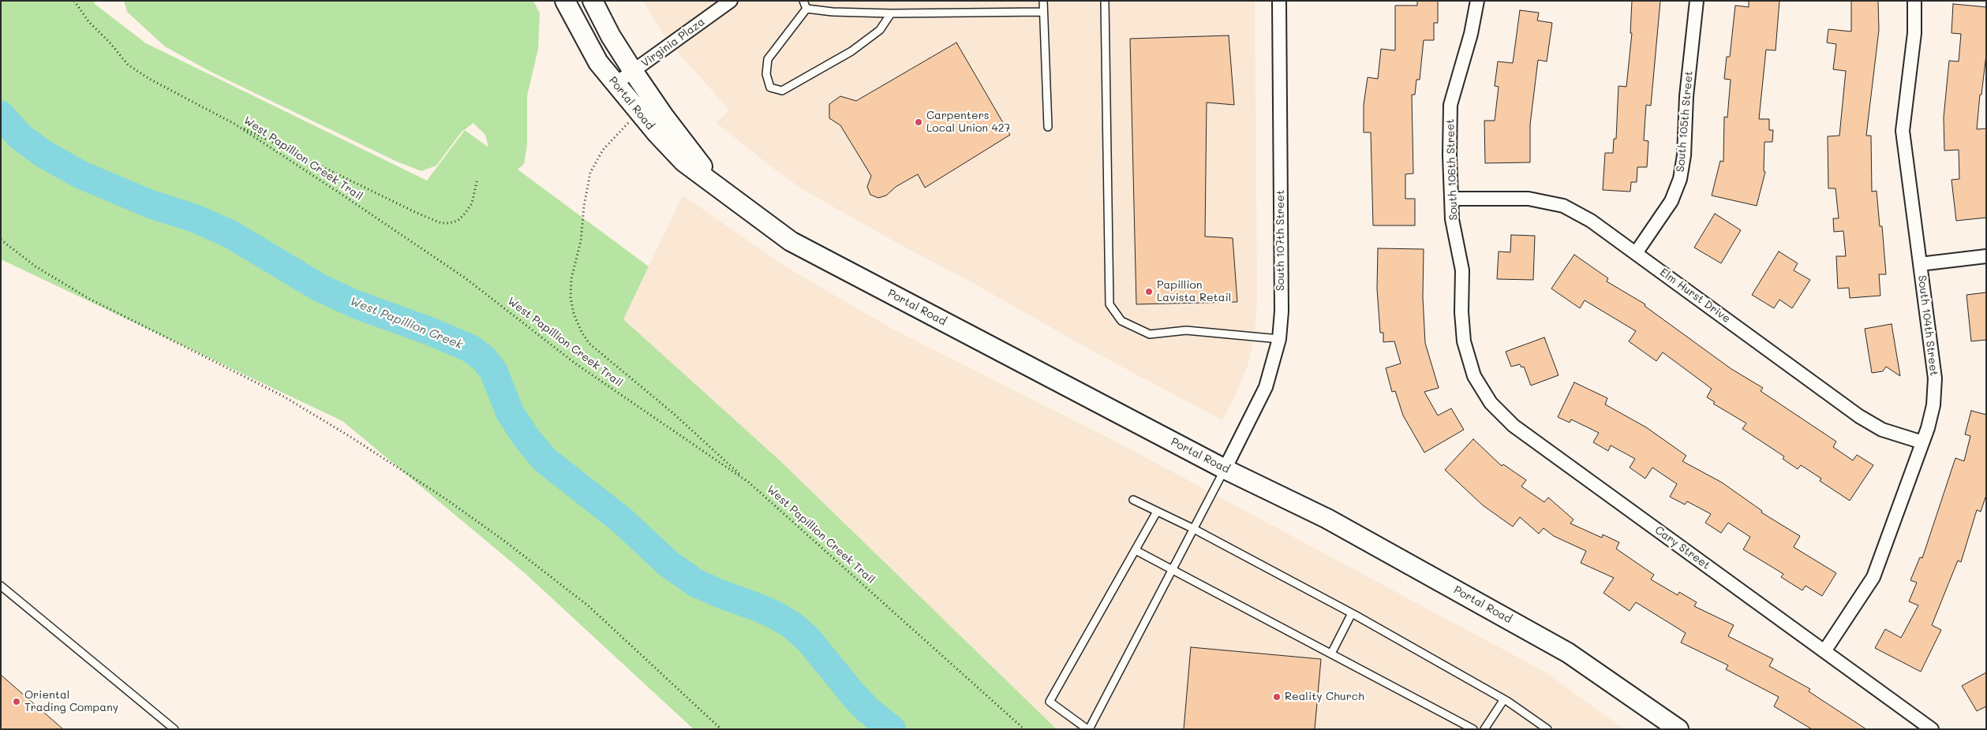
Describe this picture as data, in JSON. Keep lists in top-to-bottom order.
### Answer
{
  "streets": {
    "main road": ["Portal Road"],
    "street": [
      "Virginia Plaza",
      "South 105th Street",
      "South 106th Street",
      "South 107th Street",
      "Elm Hurst Drive",
      "South 104th Street",
      "Cary Street"
    ],
    "path": ["West Papillion Creek Trail"]
  },
  "crossings": [
    ["Virginia Plaza", "Portal Road"],
    ["Portal Road", "South 107th Street"],
    ["South 105th Street", "Elm Hurst Drive"],
    ["South 106th Street", "Elm Hurst Drive"],
    ["South 106th Street", "Cary Street"],
    ["Elm Hurst Drive", "South 104th Street"],
    ["South 104th Street", "Cary Street"]
  ],
  "water": ["West Papillion Creek"],
  "places": [
    "Carpenters Local Union 427",
    "Papillion Lavista Retail",
    "Reality Church",
    "Oriental Trading Company"
  ]
}
